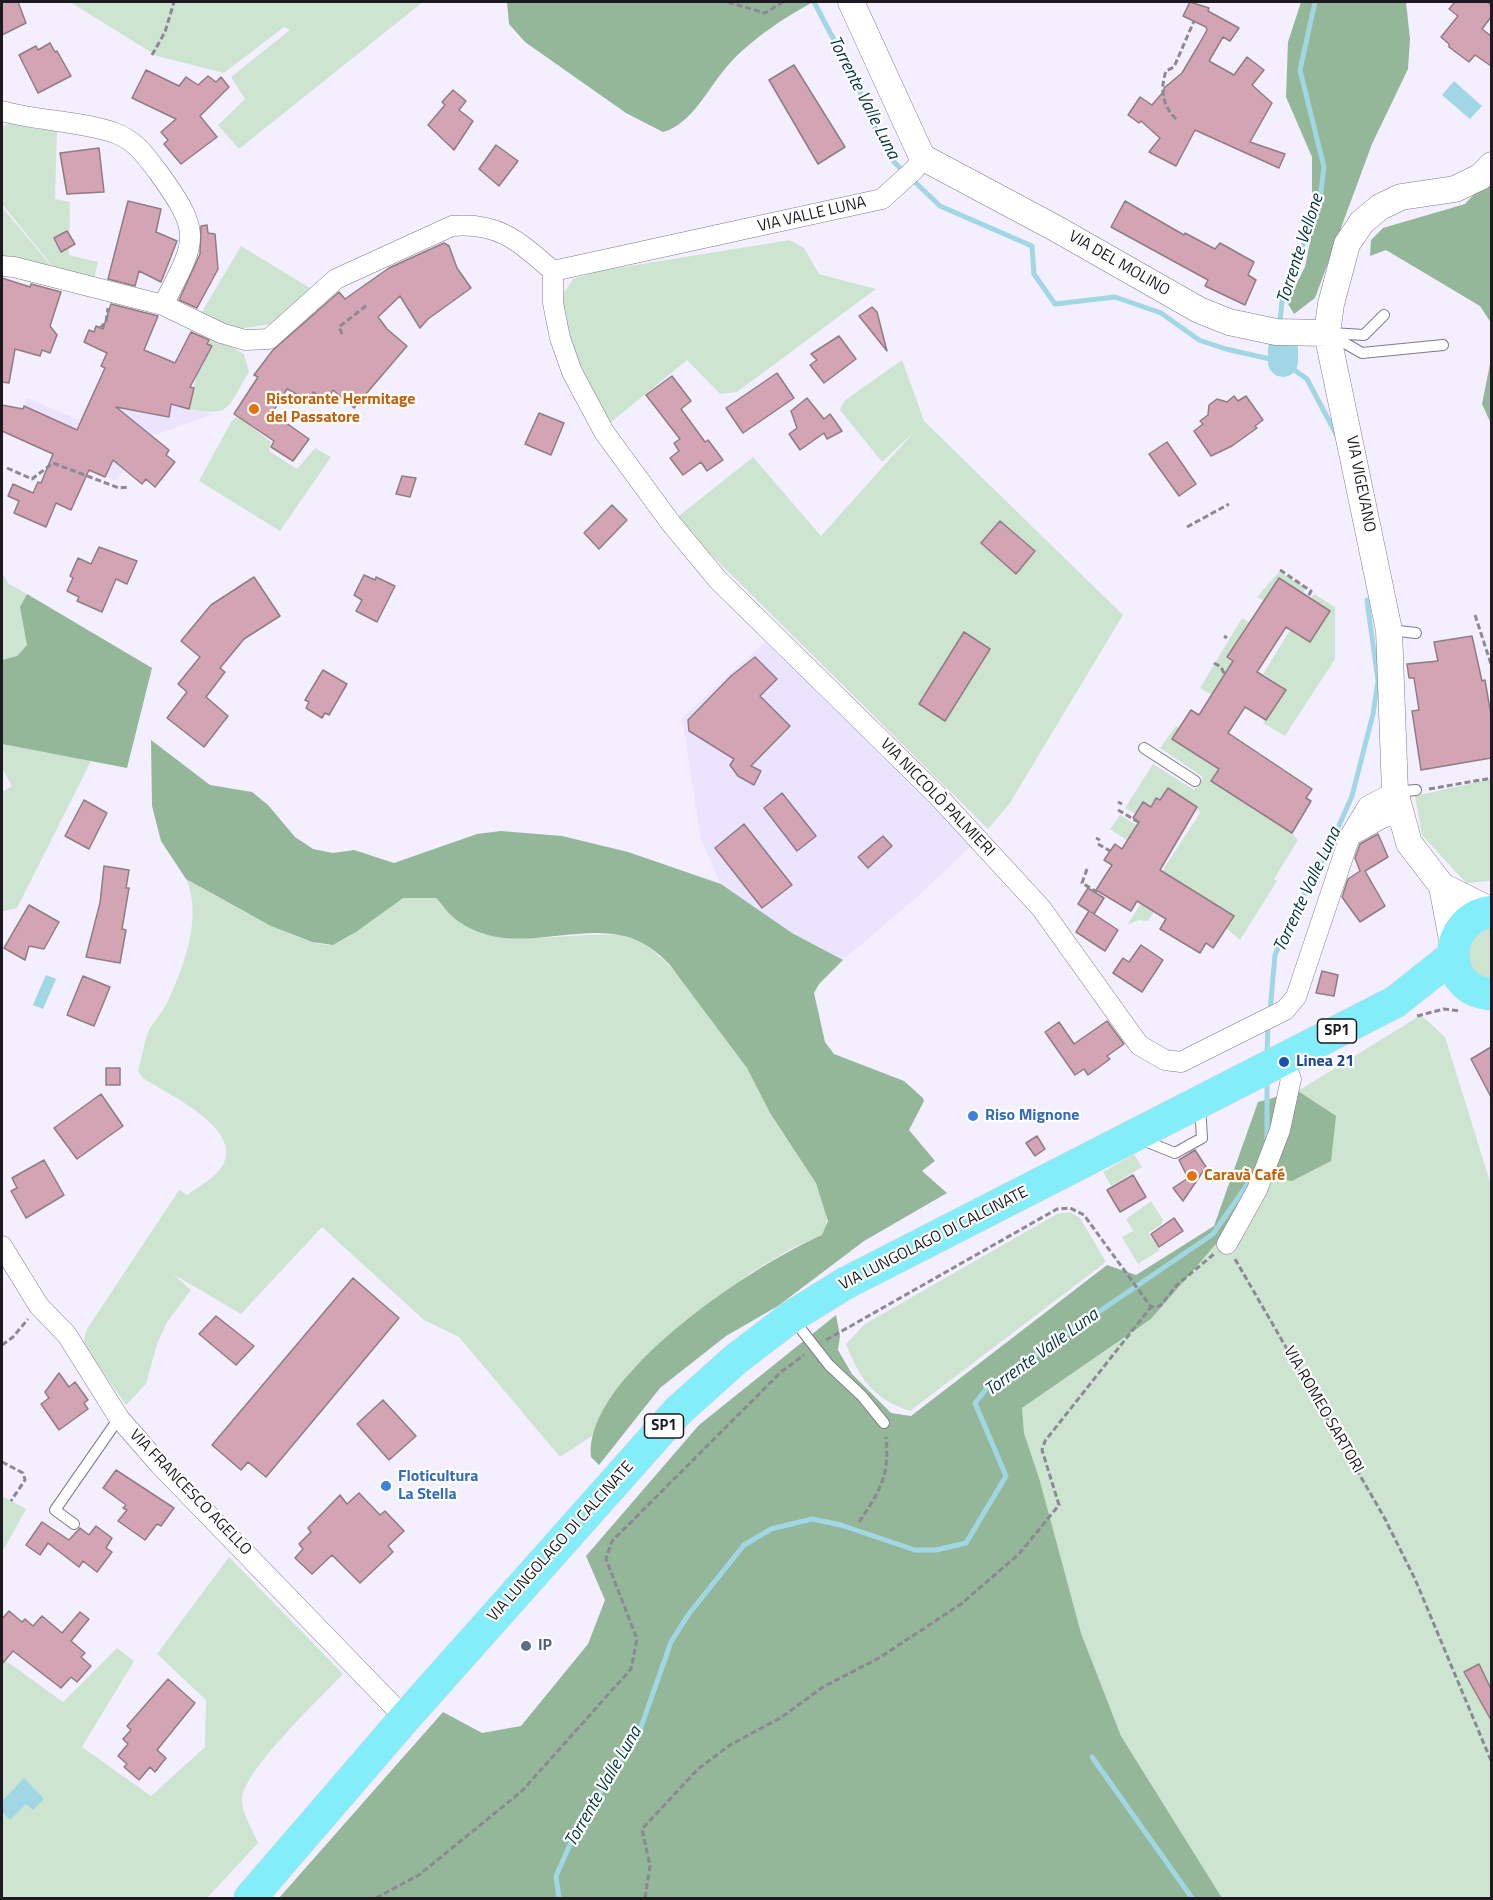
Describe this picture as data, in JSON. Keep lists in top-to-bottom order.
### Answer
{
  "streets": {
    "main road": ["SP1", "VIA LUNGOLAGO DI CALCINATE"],
    "street": [
      "VIA VALLE LUNA",
      "VIA DEL MOLINO",
      "VIA VIGEVANO",
      "VIA NICCOLÒ PALMIERI",
      "VIA FRANCESCO AGELLO"
    ],
    "path": ["VIA ROMEO SARTORI"]
  },
  "crossings": [
    ["VIA VALLE LUNA", "VIA DEL MOLINO"],
    ["VIA VALLE LUNA", "VIA NICCOLÒ PALMIERI"],
    ["VIA DEL MOLINO", "VIA VIGEVANO"],
    ["VIA VIGEVANO", "VIA NICCOLÒ PALMIERI"],
    ["VIA VIGEVANO", "SP1"],
    ["SP1", "VIA LUNGOLAGO DI CALCINATE"],
    ["VIA LUNGOLAGO DI CALCINATE", "VIA FRANCESCO AGELLO"]
  ],
  "water": ["Torrente Valle Luna", "Torrente Vellone"],
  "places": [
    "Ristorante Hermitage del Passatore",
    "Linea 21",
    "Riso Mignone",
    "Caravà Café",
    "Floticultura La Stella",
    "IP"
  ]
}
